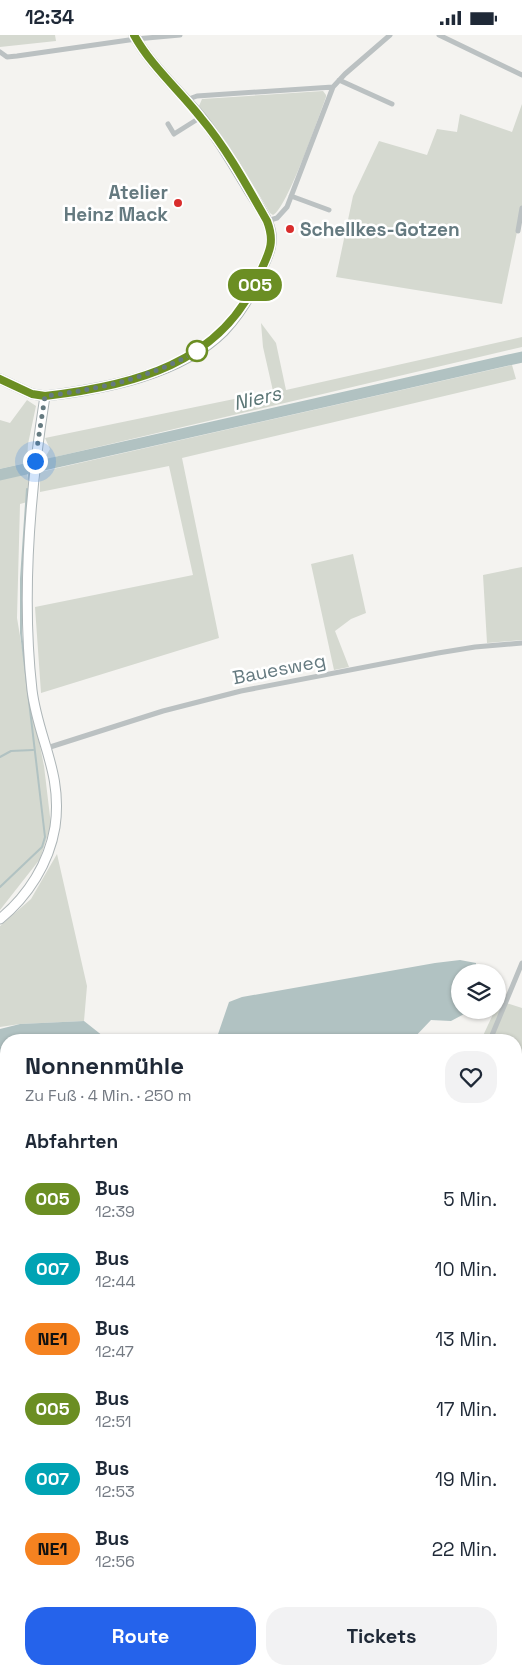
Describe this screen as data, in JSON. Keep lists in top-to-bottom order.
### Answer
{
  "streets": {
    "street": ["Bauesweg"]
  },
  "water": ["Niers"],
  "places": ["Atelier Heinz Mack", "Schellkes-Gotzen"],
  "lines": ["bus line 005"],
  "page": {
    "status": "12:34",
    "on_map": "005",
    "heading": [
      ["Nonnenmühle", "Zu Fuß · 4 Min. · 250 m"],
      "Abfahrten"
    ],
    "list": [
      {
        "mark": "005",
        "name": "Bus",
        "note": "12:39",
        "value": "5 Min."
      },
      {
        "mark": "007",
        "name": "Bus",
        "note": "12:44",
        "value": "10 Min."
      },
      {
        "mark": "NE1",
        "name": "Bus",
        "note": "12:47",
        "value": "13 Min."
      },
      {
        "mark": "005",
        "name": "Bus",
        "note": "12:51",
        "value": "17 Min."
      },
      {
        "mark": "007",
        "name": "Bus",
        "note": "12:53",
        "value": "19 Min."
      },
      {
        "mark": "NE1",
        "name": "Bus",
        "note": "12:56",
        "value": "22 Min."
      }
    ],
    "buttons": ["Route", "Tickets"]
  }
}
